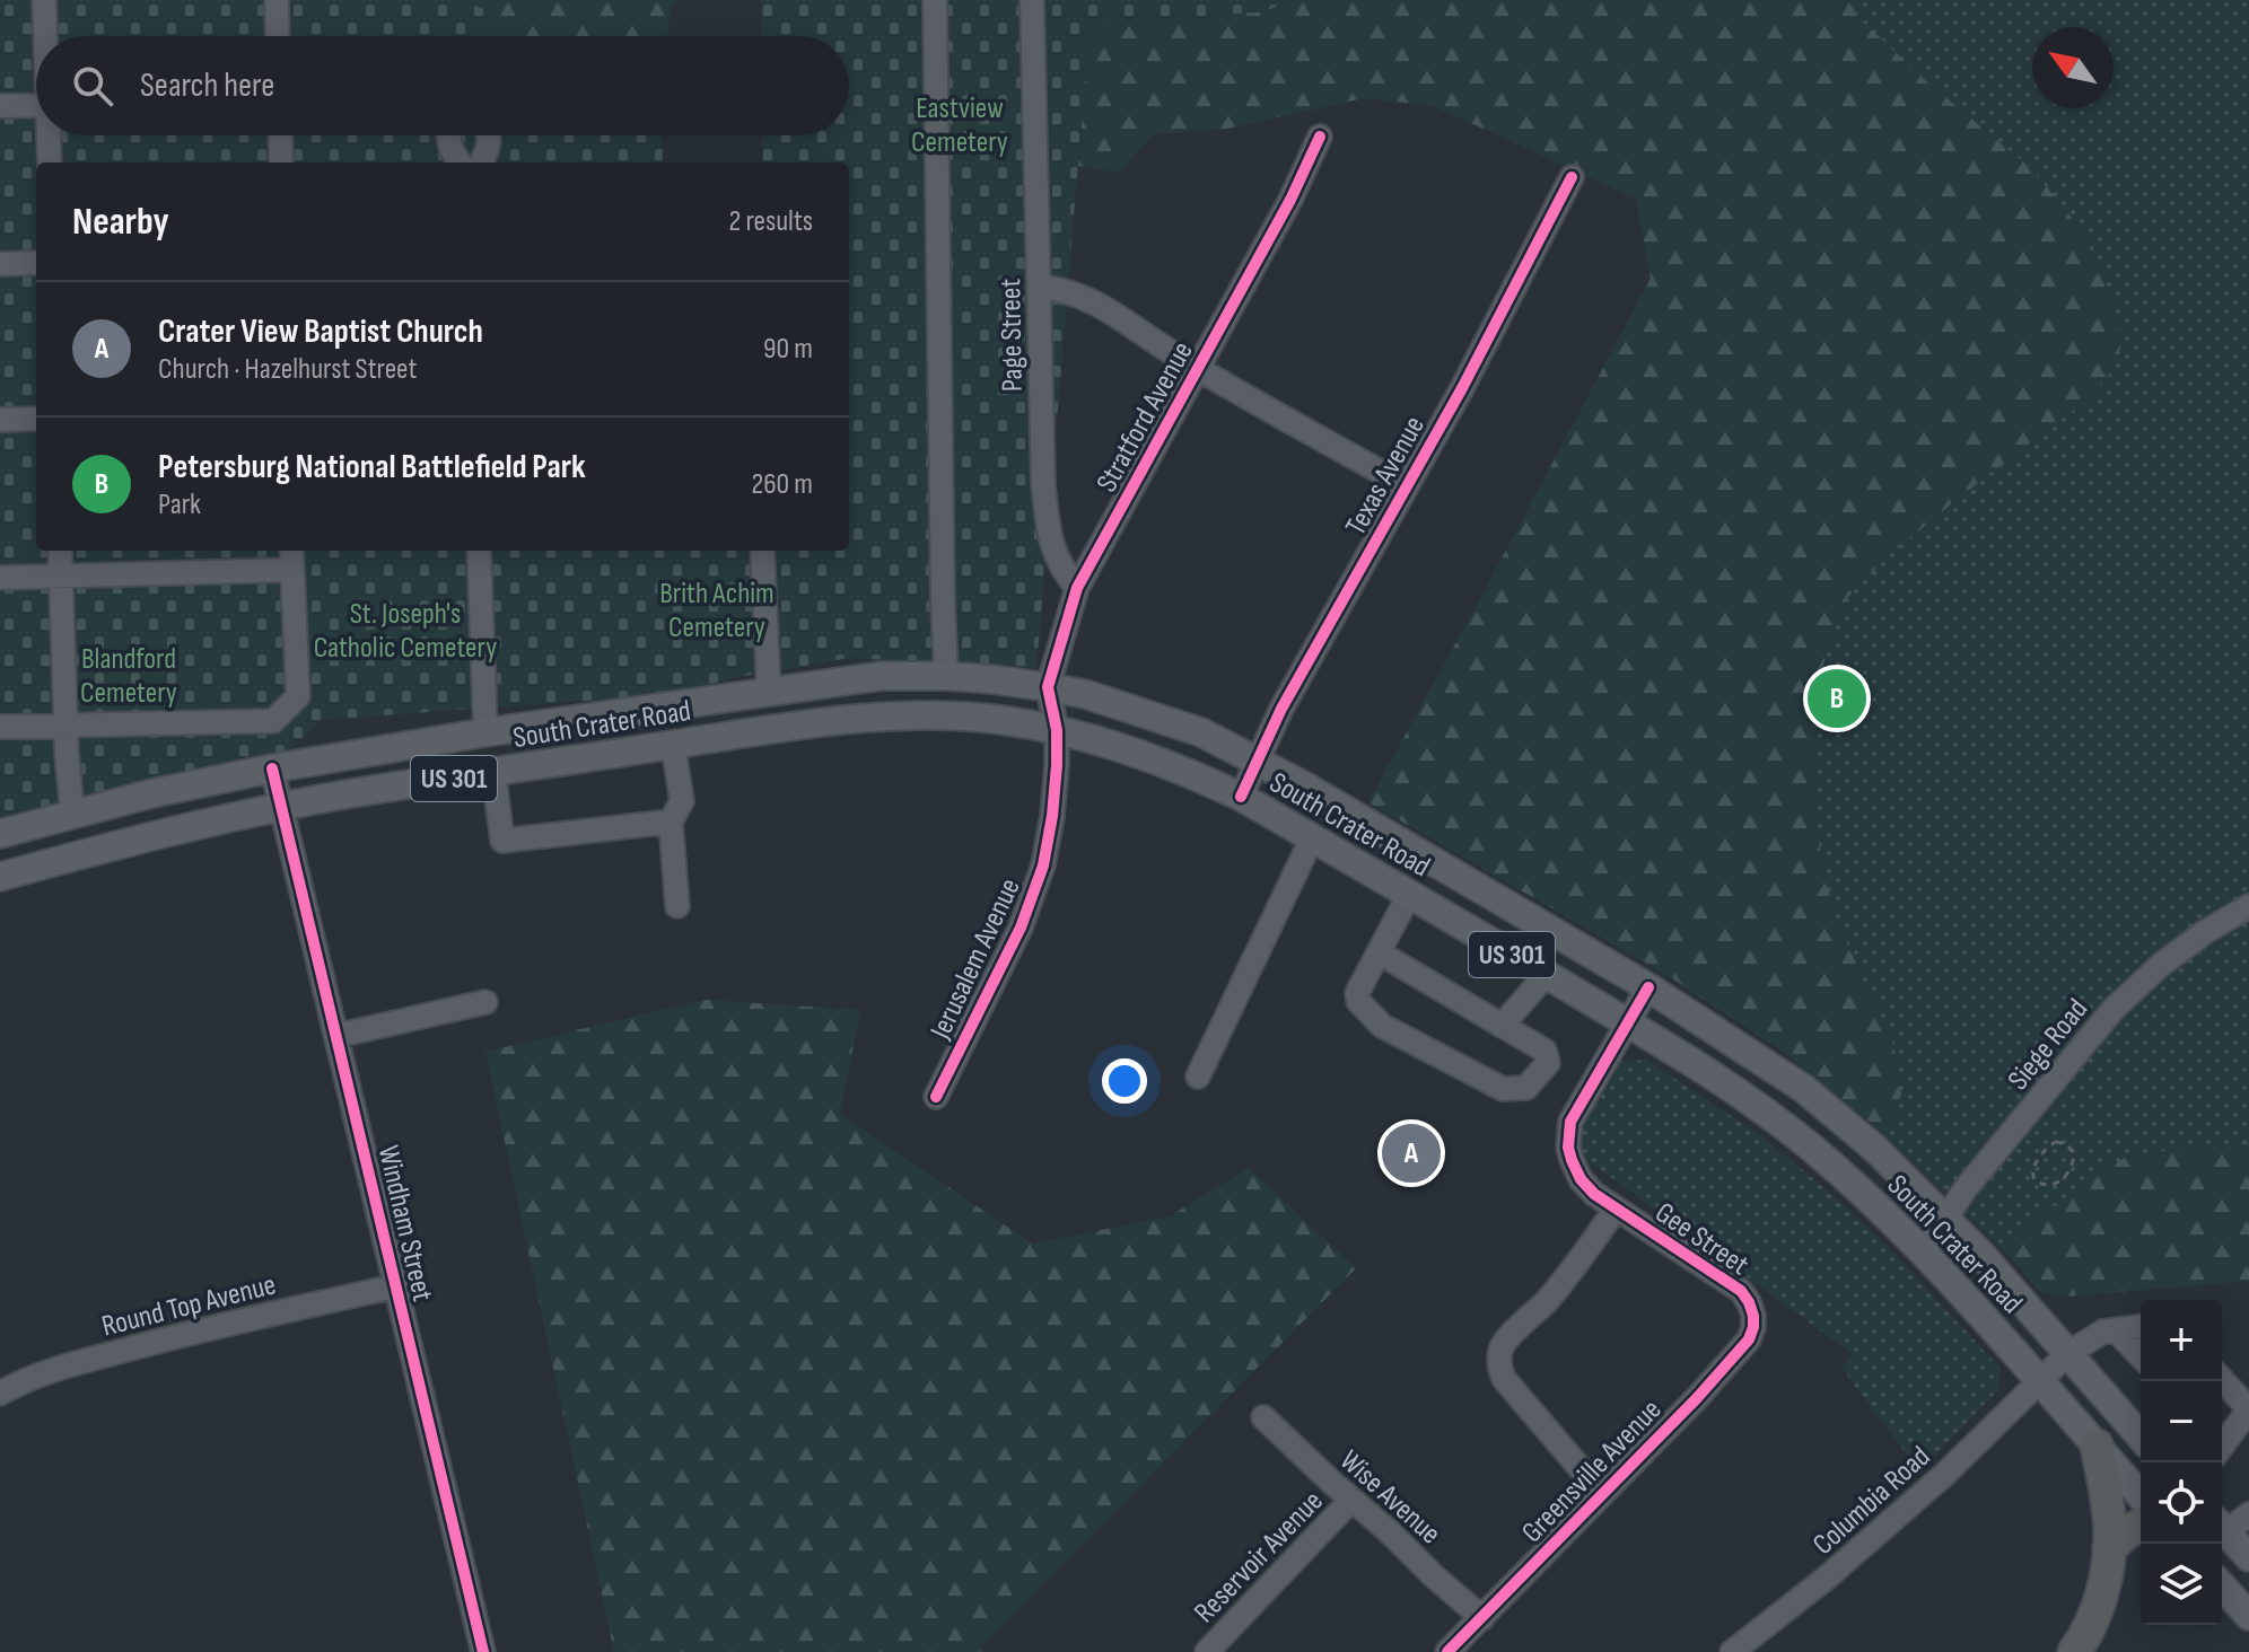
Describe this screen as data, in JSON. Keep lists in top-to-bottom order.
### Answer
{
  "streets": {
    "main road": ["South Crater Road", "US 301"],
    "street": [
      "Page Street",
      "Stratford Avenue",
      "Texas Avenue",
      "Jerusalem Avenue",
      "Siege Road",
      "Windham Street",
      "Gee Street",
      "Round Top Avenue",
      "Greensville Avenue",
      "Wise Avenue",
      "Columbia Road",
      "Reservoir Avenue"
    ]
  },
  "crossings": [
    ["Page Street", "Stratford Avenue"],
    ["Stratford Avenue", "South Crater Road"],
    ["Stratford Avenue", "Jerusalem Avenue"],
    ["Texas Avenue", "South Crater Road"],
    ["South Crater Road", "Jerusalem Avenue"],
    ["South Crater Road", "Siege Road"],
    ["South Crater Road", "Windham Street"],
    ["South Crater Road", "Gee Street"],
    ["South Crater Road", "Columbia Road"],
    ["Windham Street", "Round Top Avenue"],
    ["Gee Street", "Greensville Avenue"],
    ["Greensville Avenue", "Wise Avenue"],
    ["Wise Avenue", "Reservoir Avenue"]
  ],
  "parks": [
    "Eastview Cemetery",
    "Brith Achim Cemetery",
    "St. Joseph's Catholic Cemetery",
    "Blandford Cemetery"
  ],
  "north": "top left",
  "page": {
    "search": "Search here",
    "heading": ["Nearby", "2 results"],
    "list": [
      {
        "mark": "A",
        "name": "Crater View Baptist Church",
        "note": "Church · Hazelhurst Street",
        "value": "90 m"
      },
      {
        "mark": "B",
        "name": "Petersburg National Battlefield Park",
        "note": "Park",
        "value": "260 m"
      }
    ],
    "pins": ["B", "A"],
    "map_buttons": ["+", "−"]
  }
}
